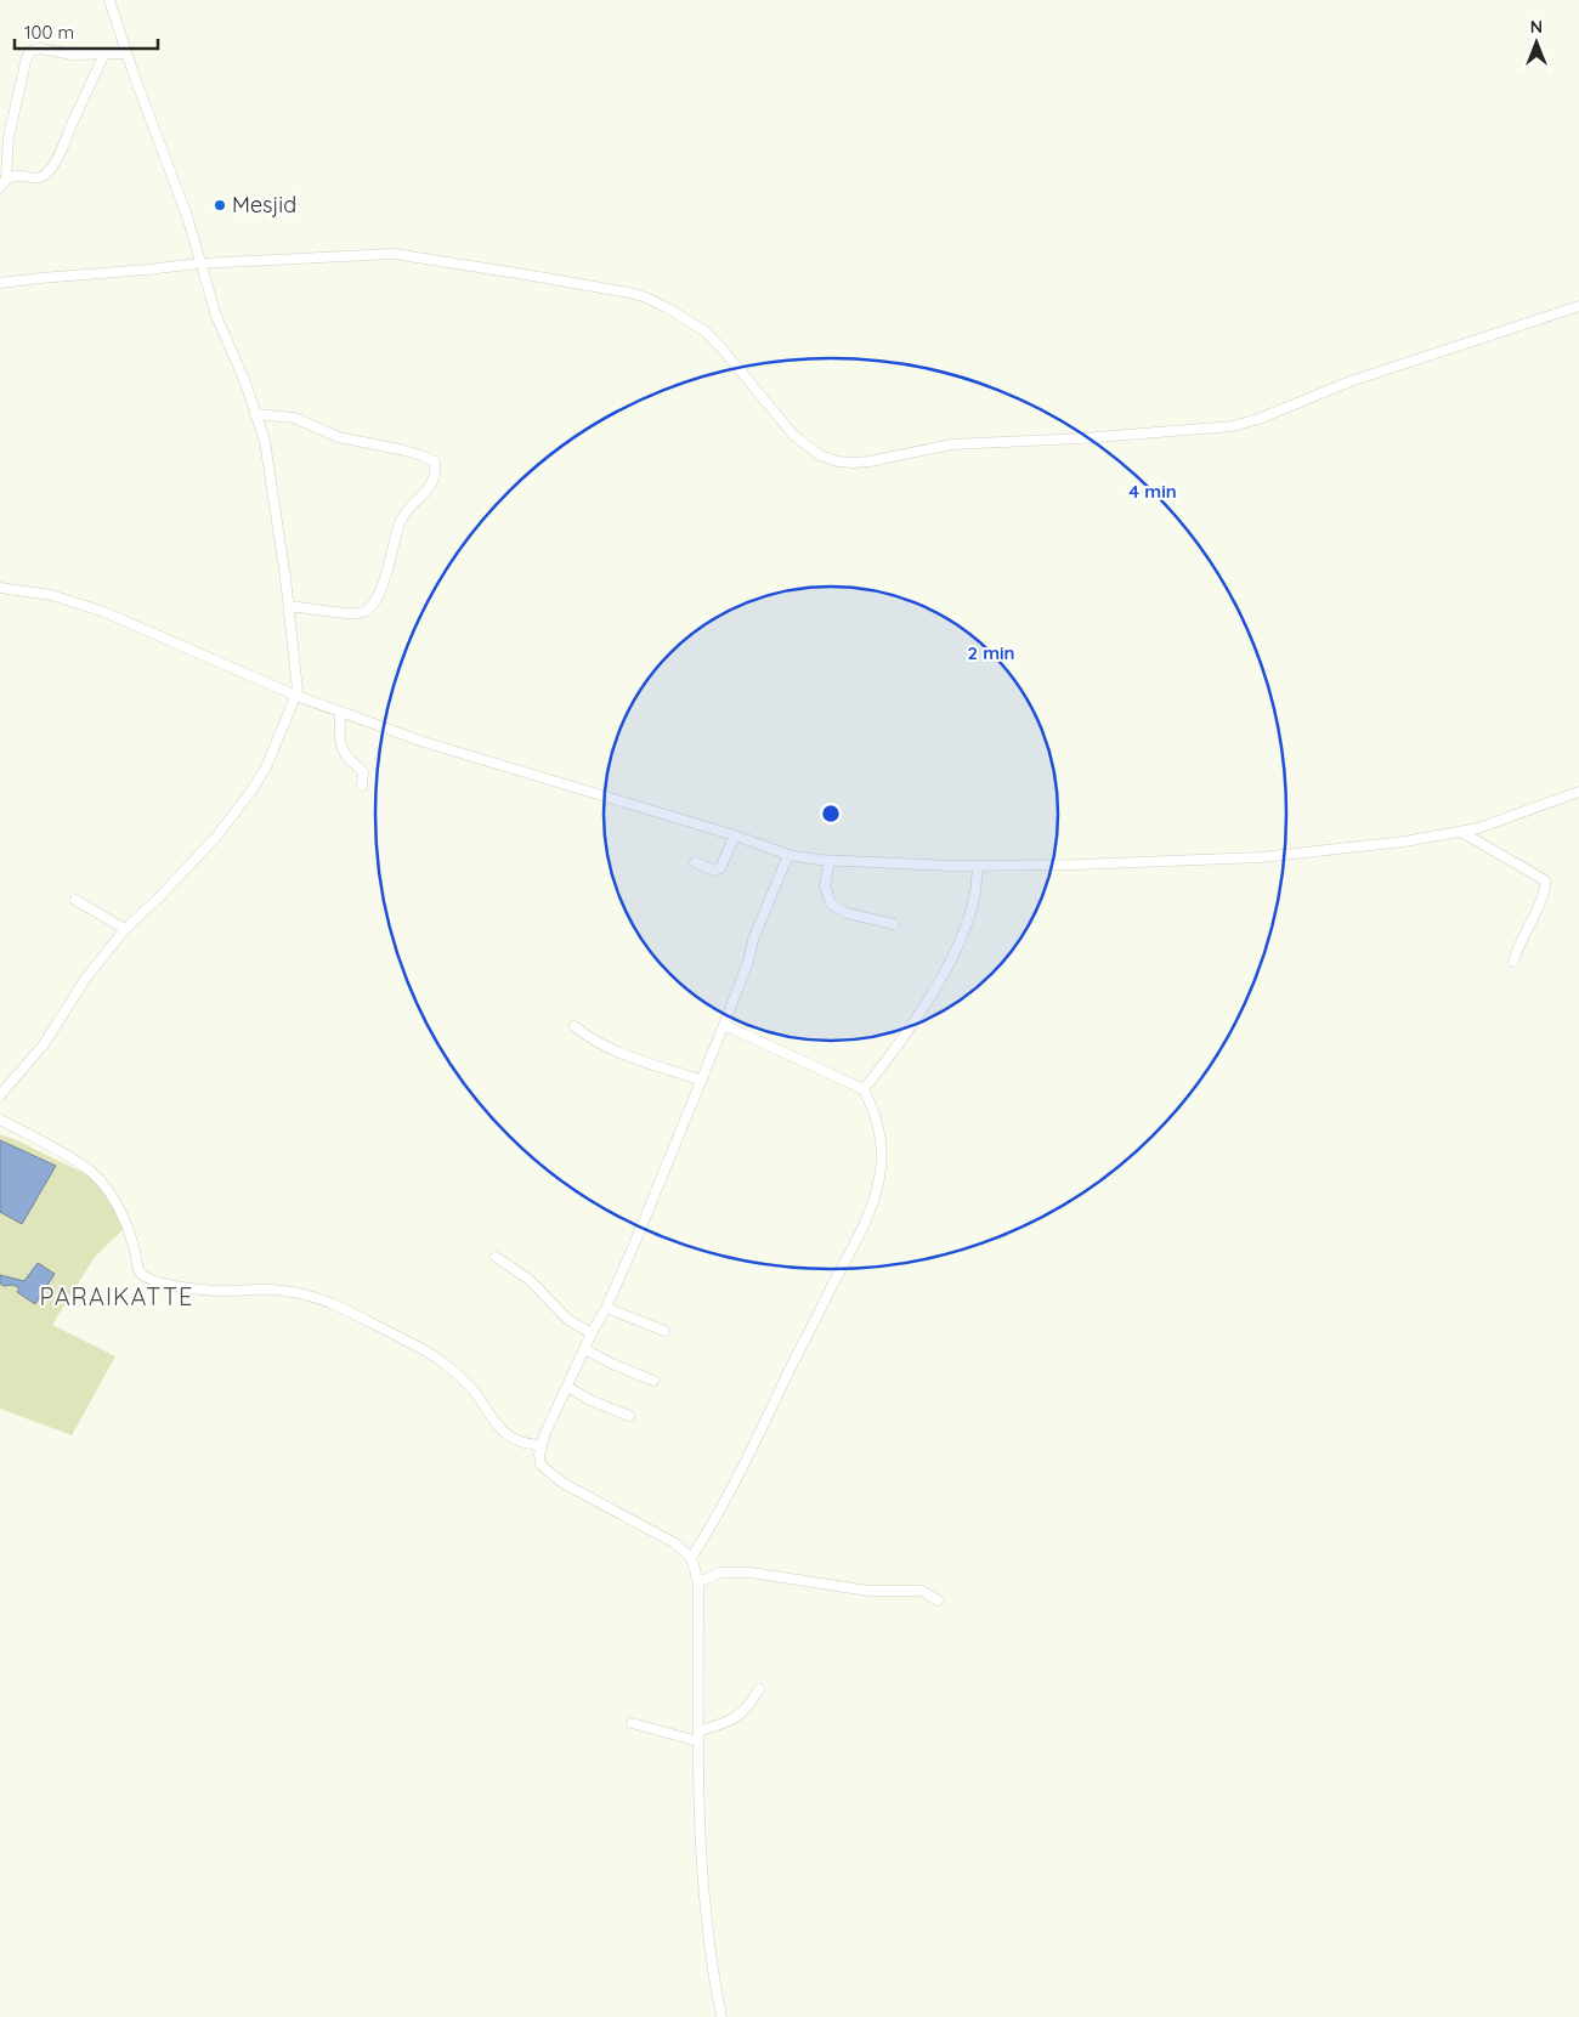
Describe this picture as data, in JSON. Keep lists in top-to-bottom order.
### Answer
{
  "districts": ["PARAIKATTE"],
  "places": ["Mesjid"],
  "scale_bar": "100 m",
  "north": "top",
  "rings": ["4 min", "2 min"]
}
